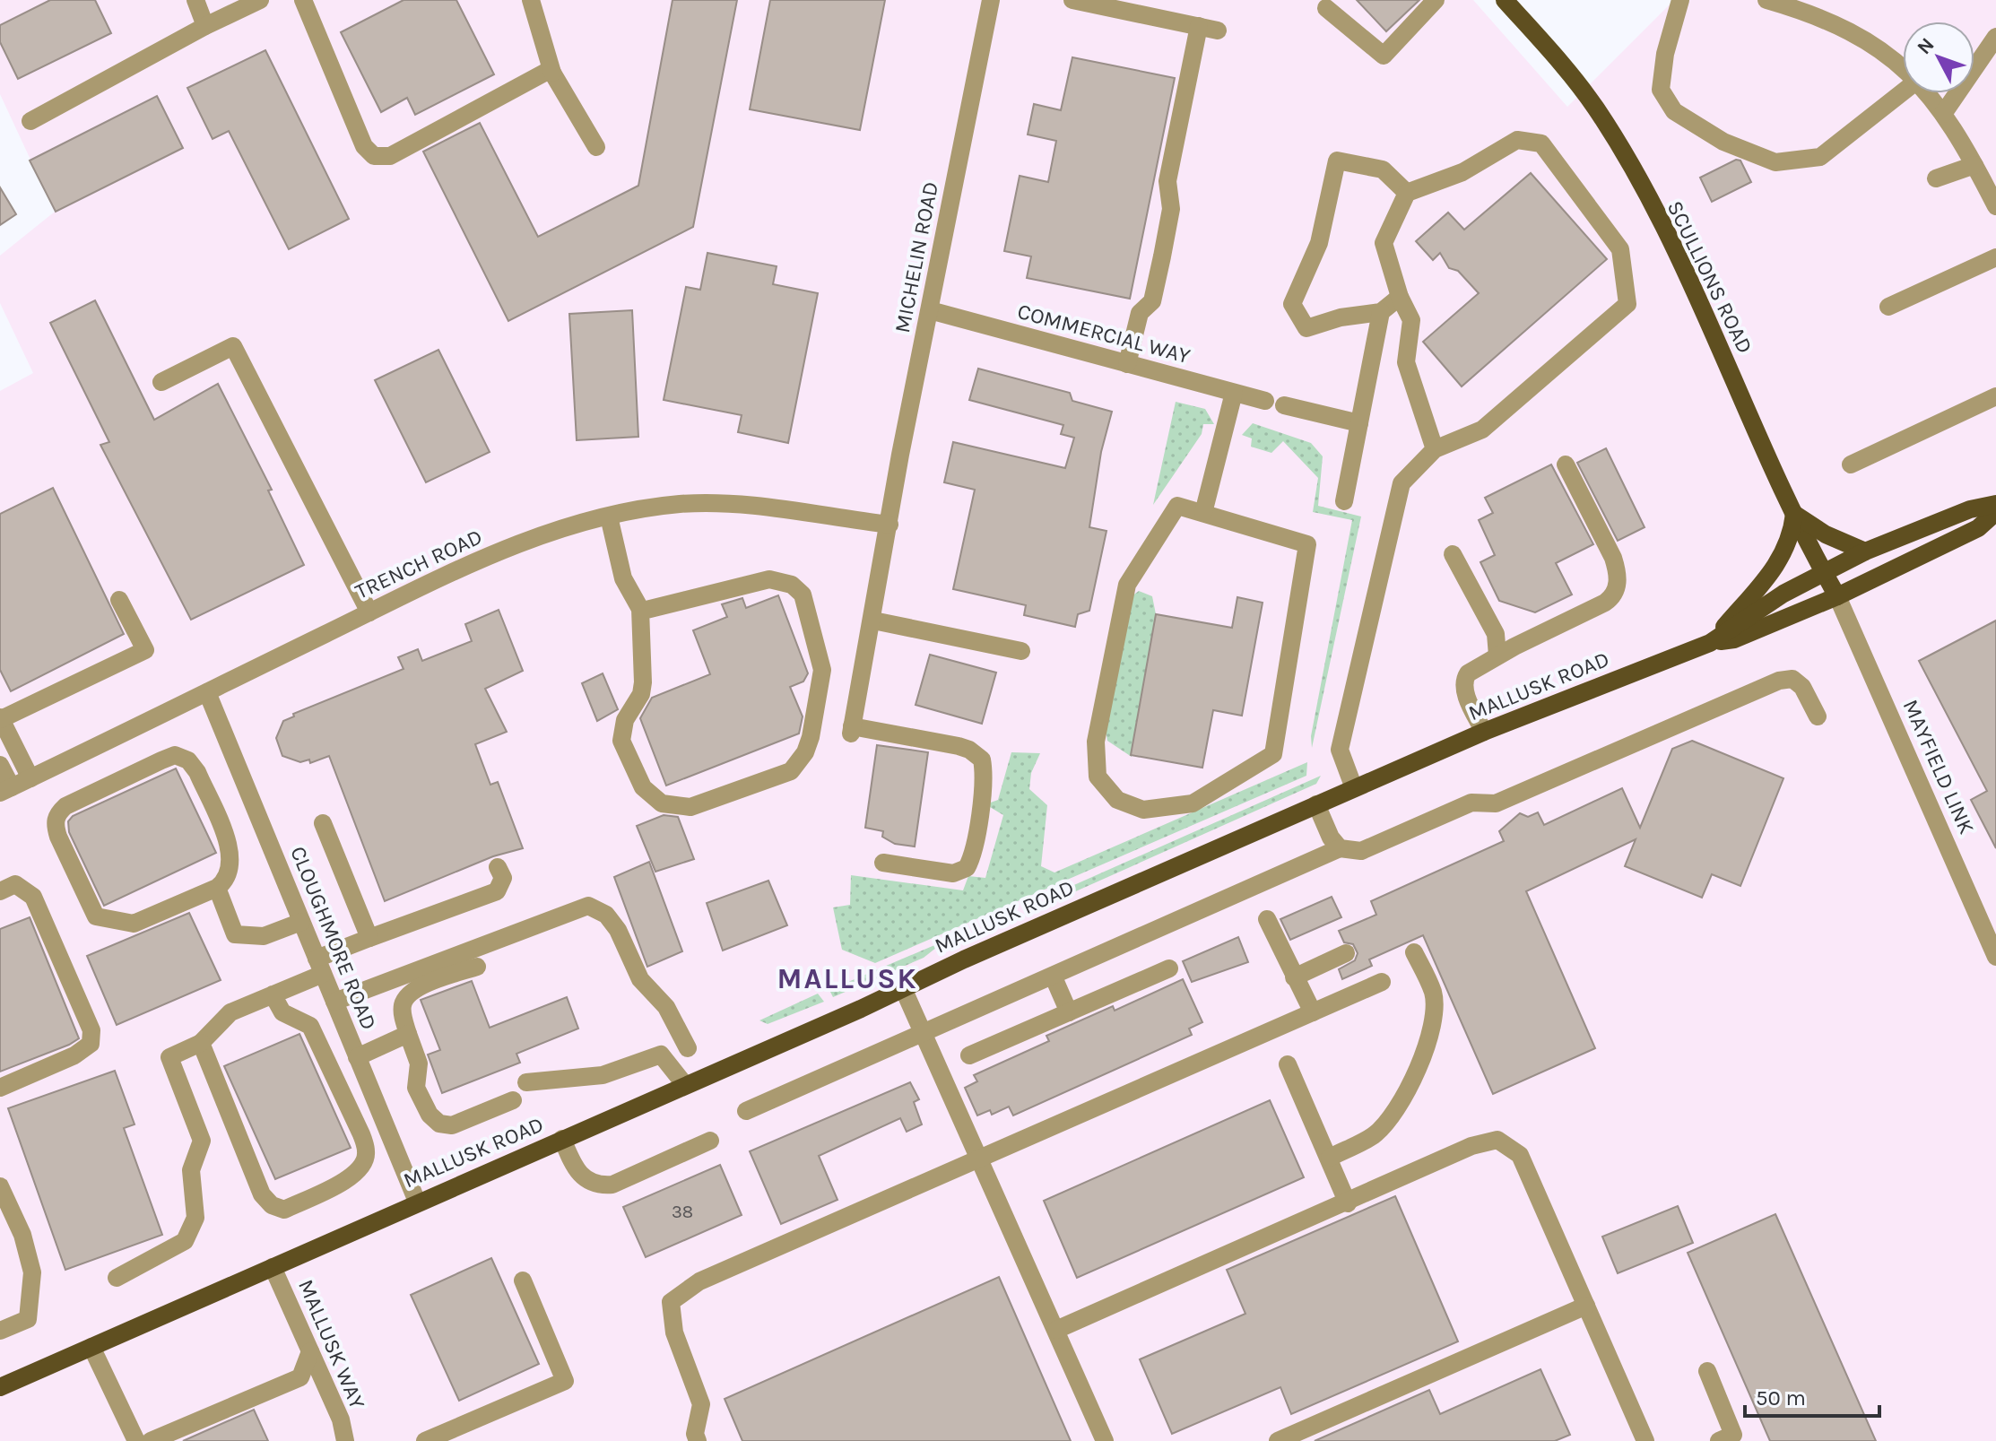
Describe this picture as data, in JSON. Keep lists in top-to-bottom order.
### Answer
{
  "streets": {
    "main road": ["SCULLIONS ROAD", "MALLUSK ROAD"],
    "street": [
      "MICHELIN ROAD",
      "COMMERCIAL WAY",
      "TRENCH ROAD",
      "MAYFIELD LINK",
      "CLOUGHMORE ROAD",
      "MALLUSK WAY"
    ]
  },
  "crossings": [
    ["MICHELIN ROAD", "COMMERCIAL WAY"],
    ["MICHELIN ROAD", "TRENCH ROAD"],
    ["SCULLIONS ROAD", "MALLUSK ROAD"],
    ["SCULLIONS ROAD", "MAYFIELD LINK"],
    ["TRENCH ROAD", "CLOUGHMORE ROAD"],
    ["MALLUSK ROAD", "CLOUGHMORE ROAD"],
    ["MALLUSK ROAD", "MALLUSK WAY"]
  ],
  "districts": ["MALLUSK"],
  "house_numbers": ["38"],
  "scale_bar": "50 m",
  "north": "top left"
}
